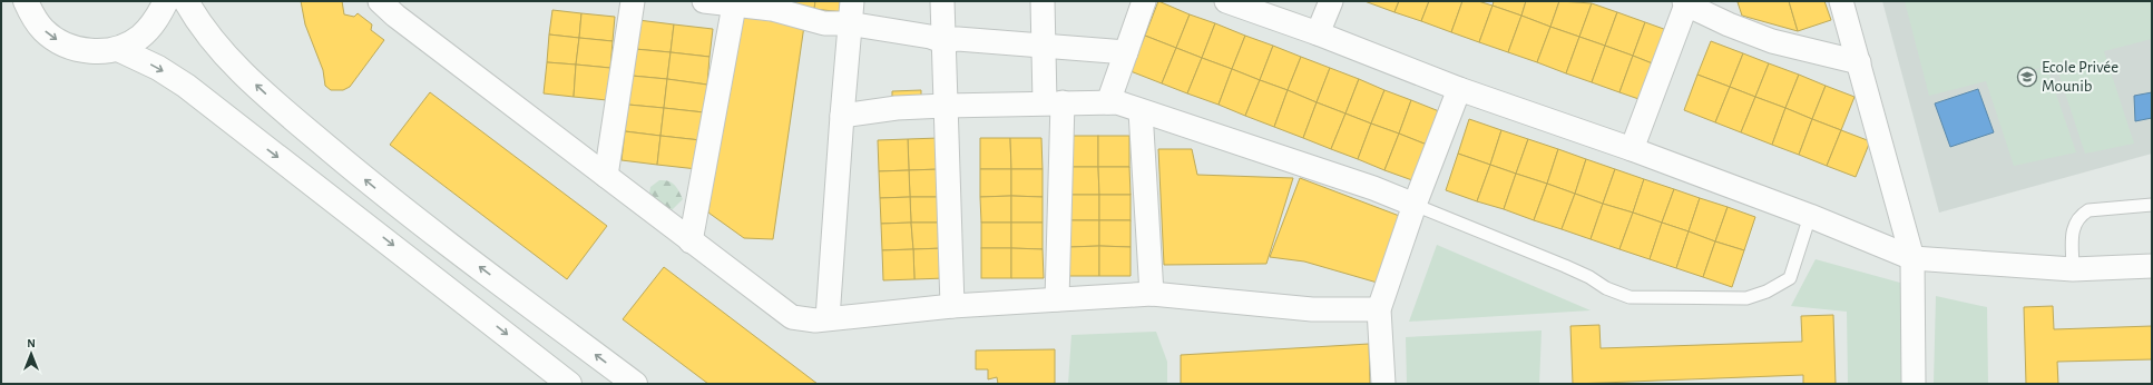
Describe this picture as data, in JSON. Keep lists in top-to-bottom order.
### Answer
{
  "places": {
    "school or university": ["Ecole Privée Mounib"]
  },
  "north": "top"
}
